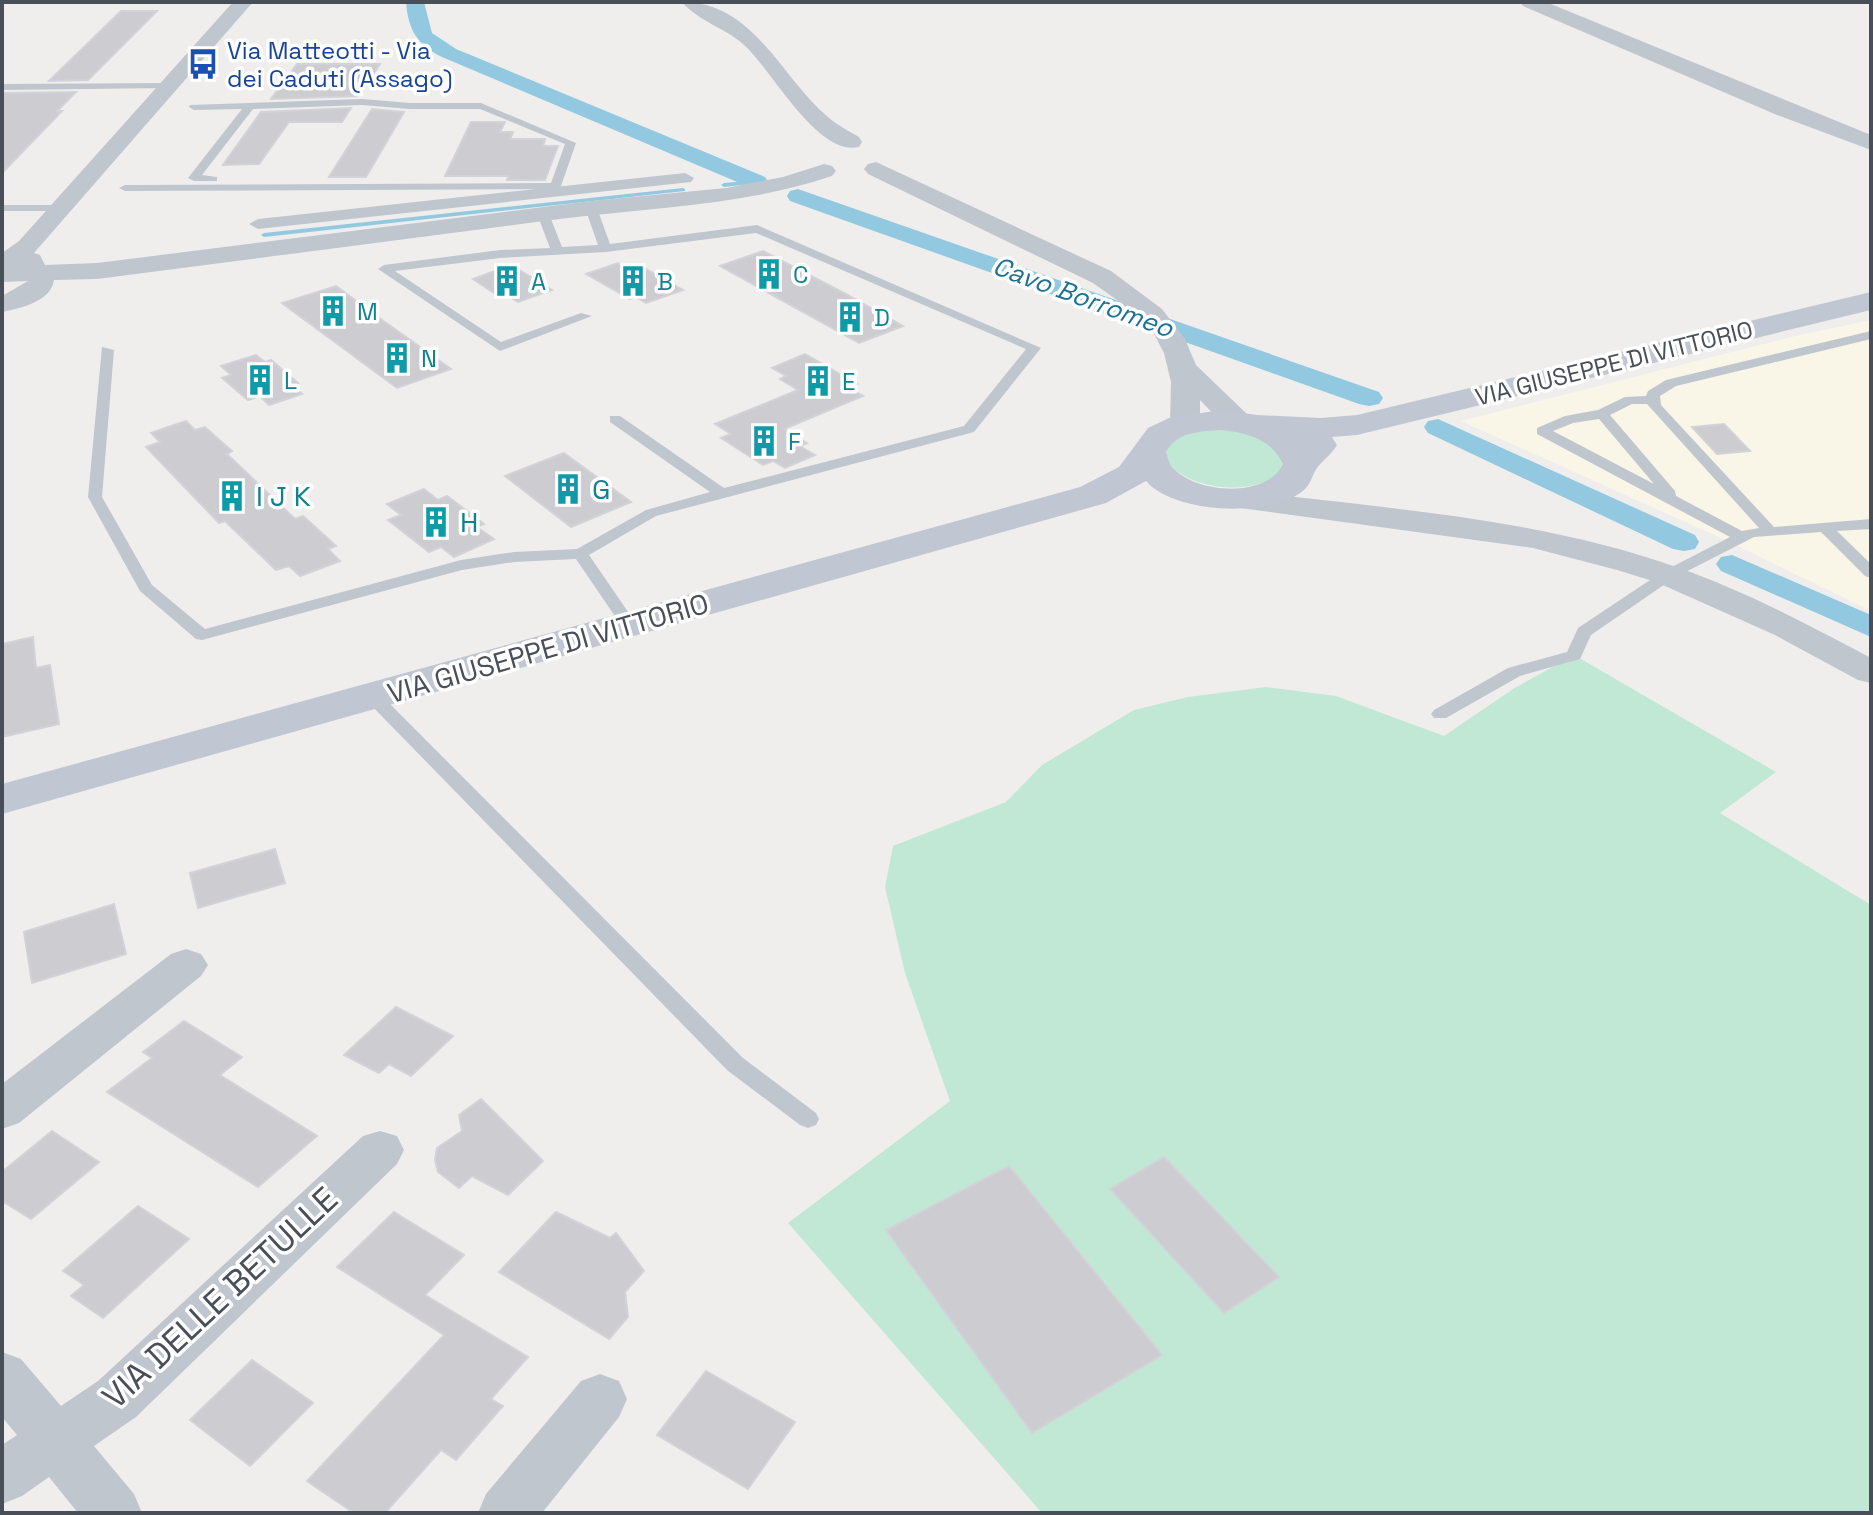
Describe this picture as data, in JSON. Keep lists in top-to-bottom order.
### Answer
{
  "streets": {
    "main road": ["VIA GIUSEPPE DI VITTORIO"],
    "street": ["VIA DELLE BETULLE"]
  },
  "water": ["Cavo Borromeo"],
  "places": {
    "bus stop": ["Via Matteotti - Via dei Caduti (Assago)"],
    "building": [
      "C",
      "A",
      "B",
      "M",
      "D",
      "N",
      "L",
      "E",
      "F",
      "G",
      "I J K",
      "H"
    ]
  }
}
